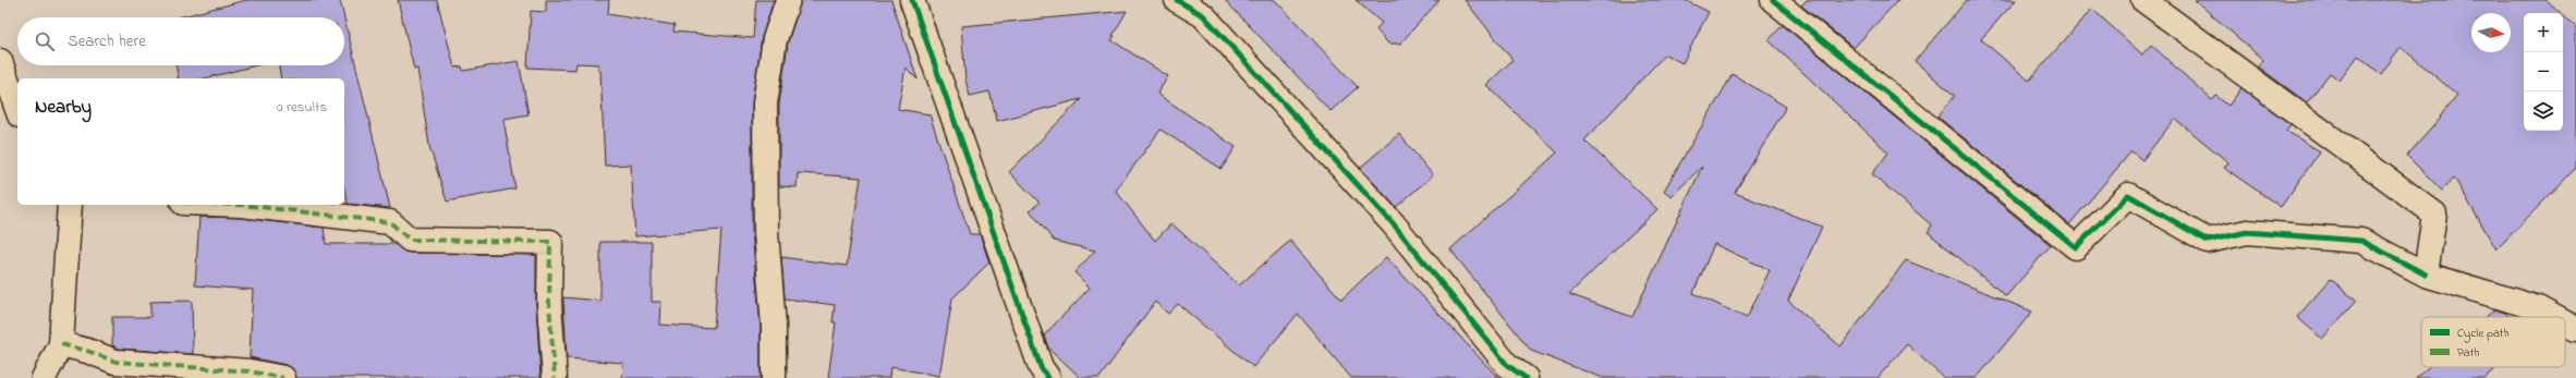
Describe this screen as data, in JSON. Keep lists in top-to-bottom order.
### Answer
{
  "legend": ["Cycle path", "Path"],
  "north": "right",
  "page": {
    "map_buttons": ["+", "−"],
    "search": "Search here",
    "heading": ["Nearby", "0 results"]
  }
}
